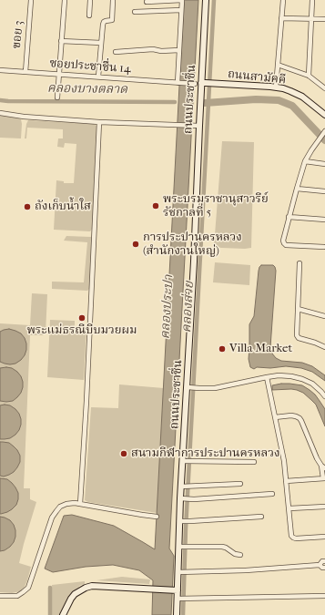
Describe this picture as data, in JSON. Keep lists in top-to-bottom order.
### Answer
{
  "streets": {
    "main road": ["ถนนสามัคคี", "ถนนประชาชื่น"],
    "street": ["ขอย 3", "ซอยประชาชื่น 14"]
  },
  "crossings": [
    ["ขอย 3", "ซอยประชาชื่น 14"],
    ["ถนนสามัคคี", "ถนนประชาชื่น"]
  ],
  "water": ["คลองบางตลาด", "คลองประปา", "คลองส่วย"],
  "places": [
    "พระบรมราชานุสาวรีย์ รัชกาลที่ 5",
    "ถังเก็บน้ำใส",
    "การประปานครหลวง (สำนักงานใหญ่)",
    "พระแม่ธรณีบีบมวยผม",
    "Villa Market",
    "สนามกีฬาการประปานครหลวง"
  ]
}
